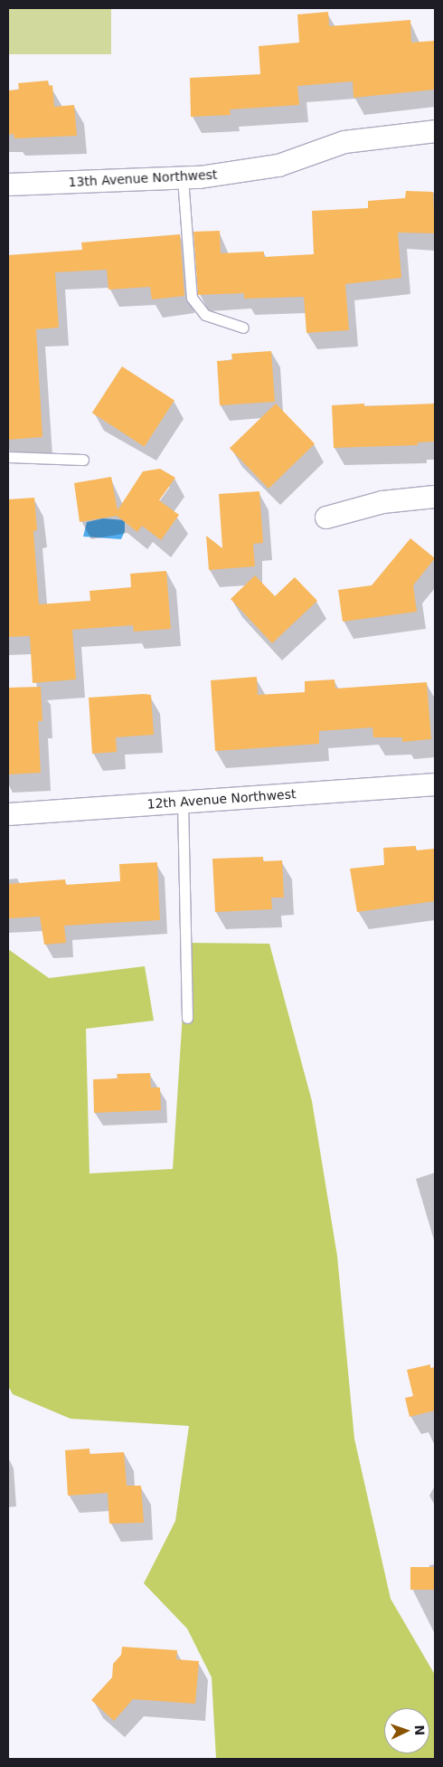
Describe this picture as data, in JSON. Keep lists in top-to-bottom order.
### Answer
{
  "streets": {
    "street": ["13th Avenue Northwest", "12th Avenue Northwest"]
  },
  "north": "right"
}
